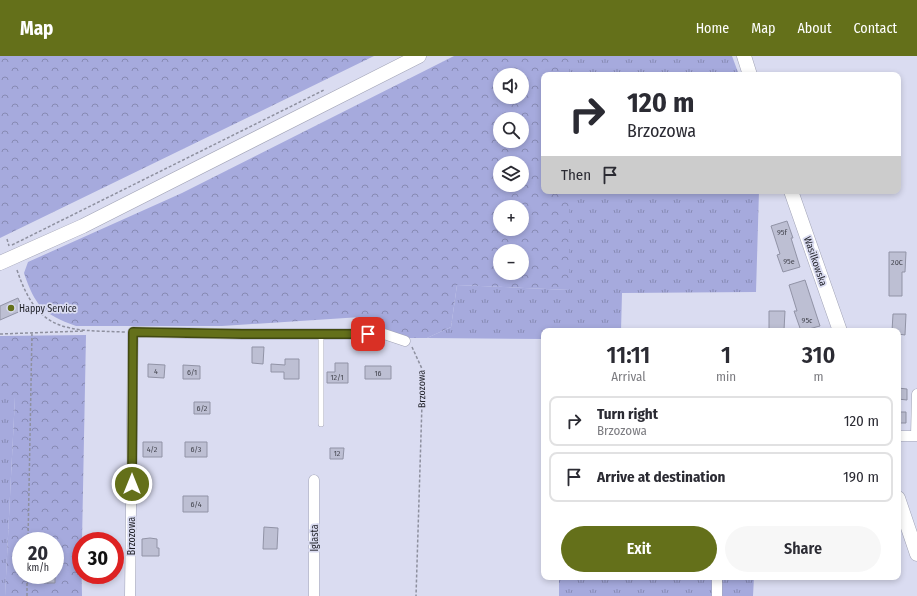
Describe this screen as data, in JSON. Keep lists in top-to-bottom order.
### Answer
{
  "streets": {
    "main road": ["Wasilkowska"],
    "street": ["Brzozowa", "Iglasta"]
  },
  "places": ["Happy Service"],
  "house_numbers": [
    "95f",
    "95e",
    "20C",
    "95c",
    "4",
    "6/1",
    "16",
    "12/1",
    "6/2",
    "4/2",
    "6/3",
    "12",
    "6/4"
  ],
  "page": {
    "header": "Map",
    "nav": [
      "Home",
      "Map",
      "About",
      "Contact"
    ],
    "map_buttons": ["+", "−"],
    "turn": ["120 m", "Brzozowa"],
    "then": "Then",
    "eta": [
      "11:11",
      "Arrival",
      "1",
      "min",
      "310",
      "m"
    ],
    "list": [
      {
        "name": "Turn right",
        "note": "Brzozowa",
        "value": "120 m"
      },
      {
        "name": "Arrive at destination",
        "value": "190 m"
      }
    ],
    "buttons": ["Exit", "Share"],
    "speed": "20 km/h",
    "limit": "30"
  }
}
